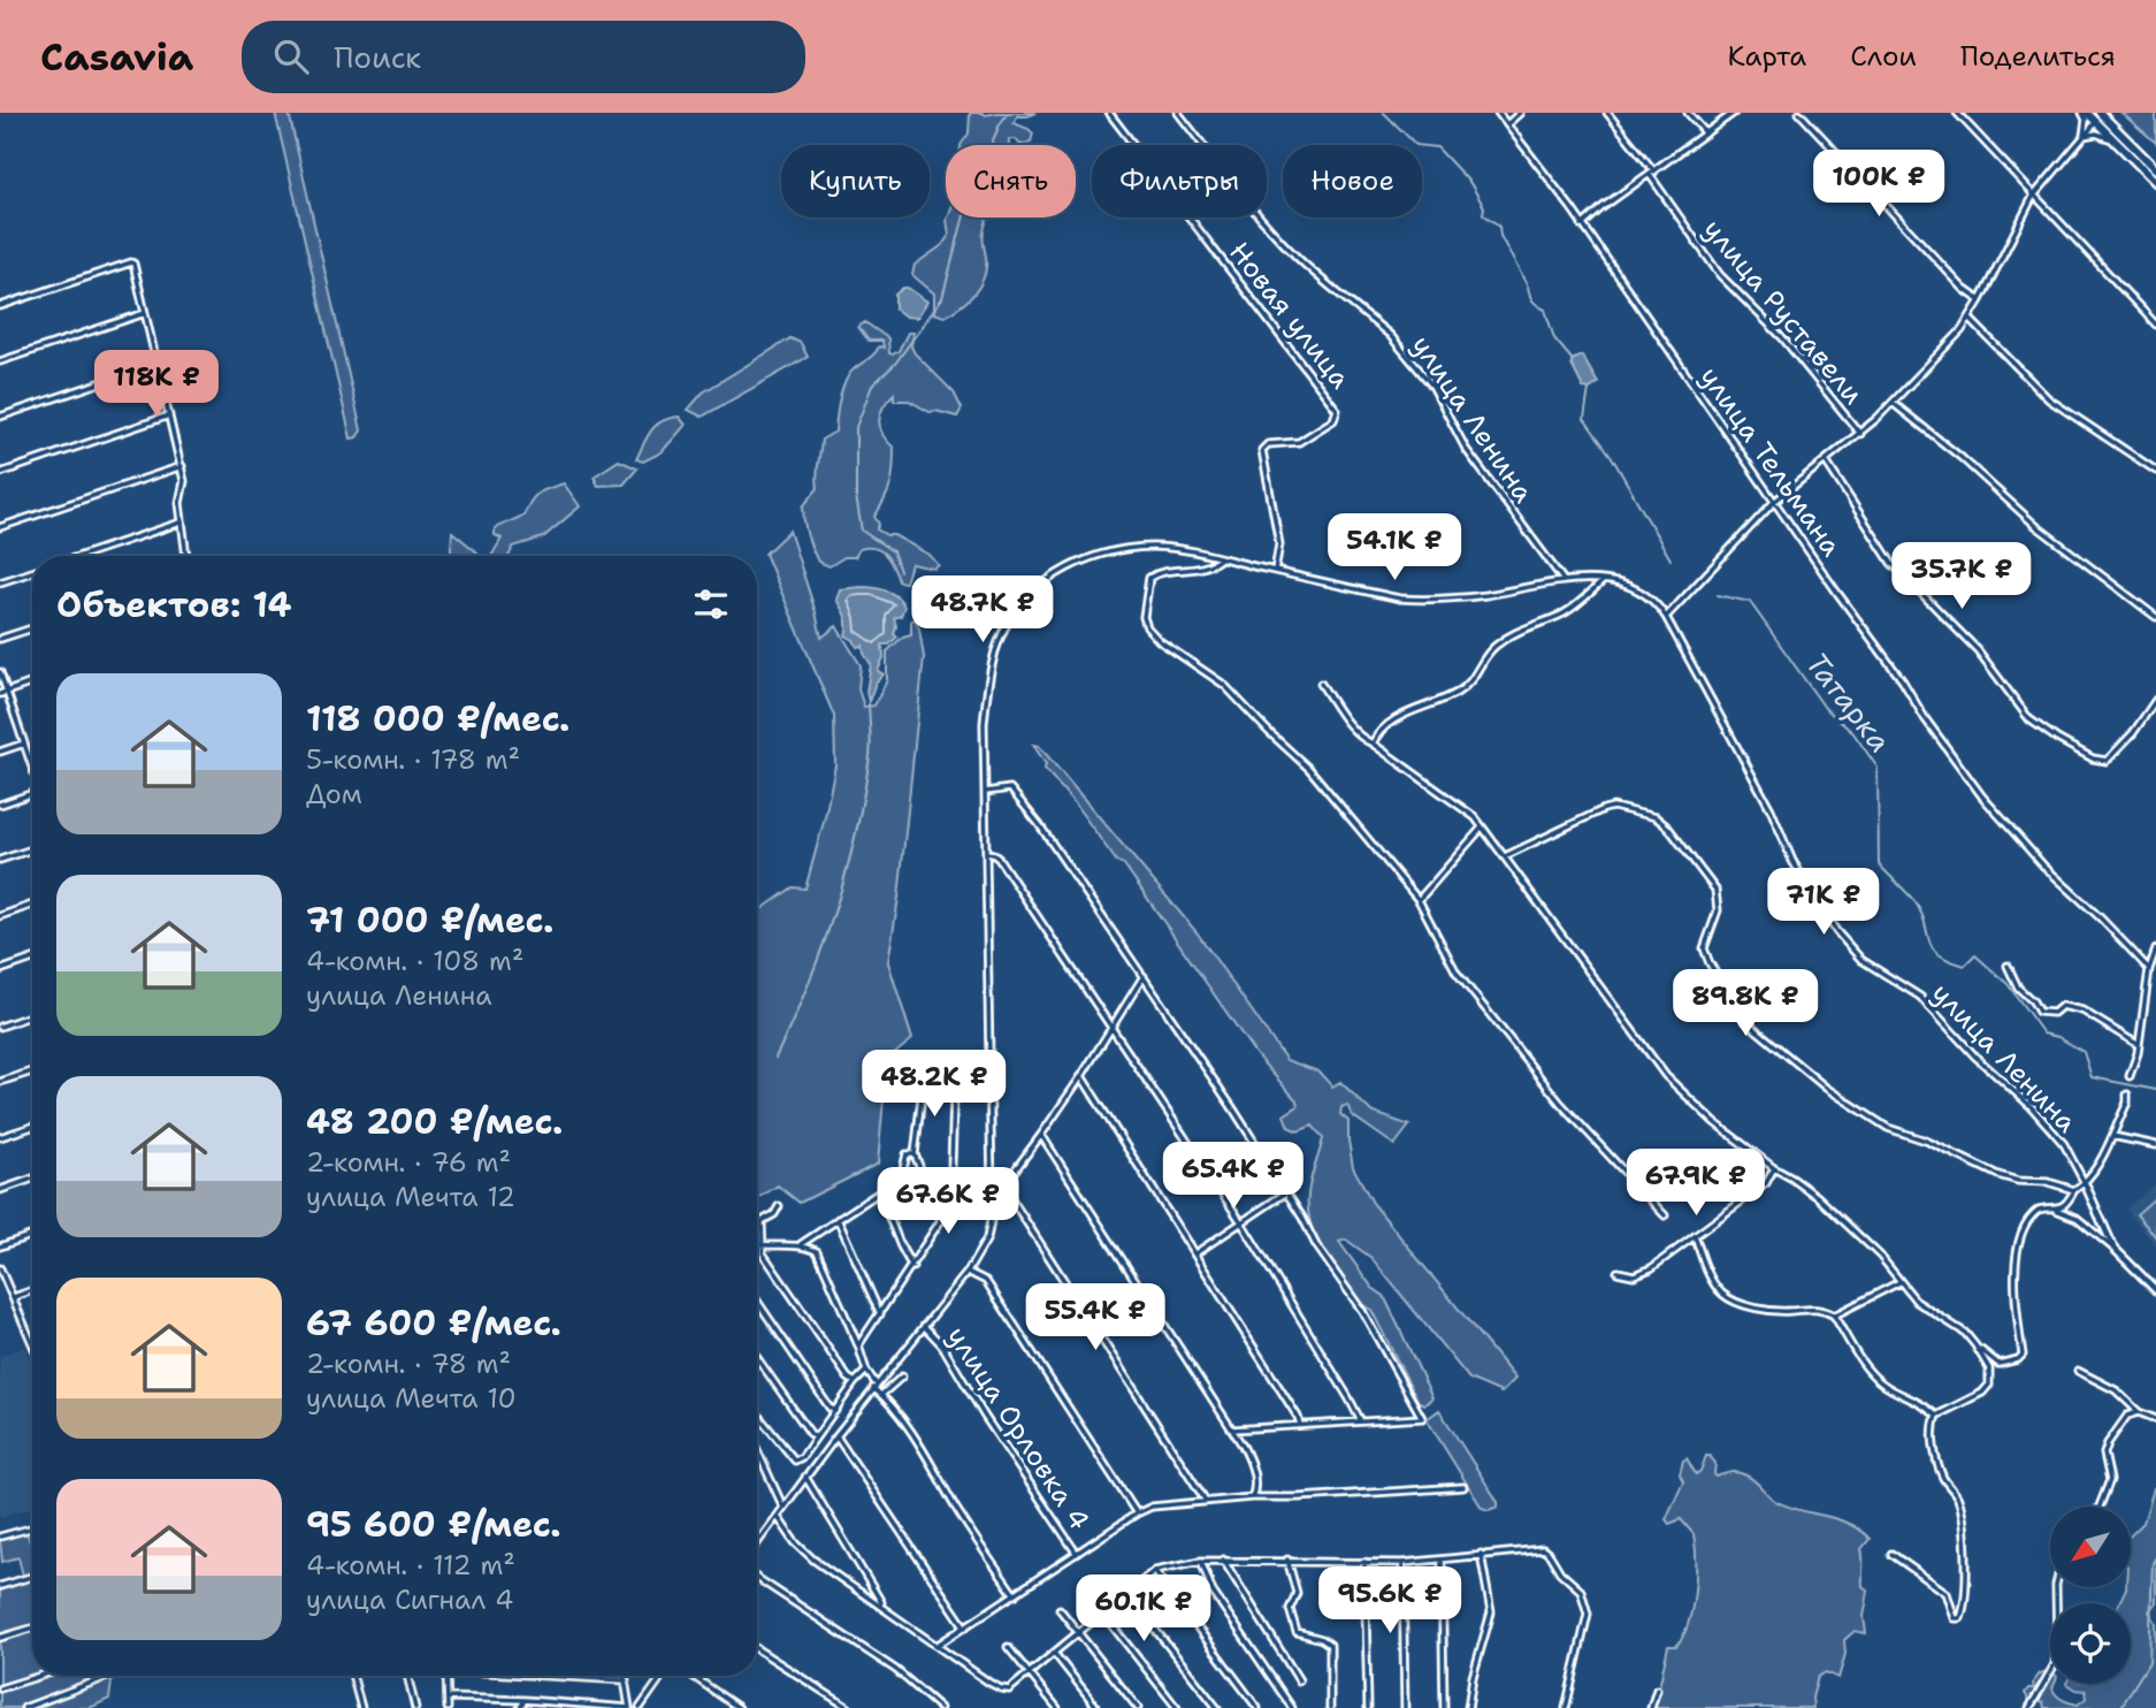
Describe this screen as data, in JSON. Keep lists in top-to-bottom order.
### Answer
{
  "streets": {
    "street": [
      "улица Руставели",
      "Новая улица",
      "улица Ленина",
      "улица Тельмана",
      "улица Орловка 4"
    ]
  },
  "water": ["Татарка"],
  "north": "bottom left",
  "page": {
    "header": "Casavia",
    "search": "Поиск",
    "nav": ["Карта", "Слои", "Поделиться"],
    "chip": [
      "Купить",
      "Снять",
      "Фильтры",
      "Новое"
    ],
    "price": [
      "100K ₽",
      "118K ₽",
      "54.1K ₽",
      "35.7K ₽",
      "48.7K ₽",
      "71K ₽",
      "89.8K ₽",
      "48.2K ₽",
      "65.4K ₽",
      "67.9K ₽",
      "67.6K ₽",
      "55.4K ₽",
      "95.6K ₽",
      "60.1K ₽"
    ],
    "heading": "Объектов: 14",
    "list": [
      {
        "name": "118 000 ₽/мес.",
        "note": "5-комн. · 178 m² · Дом"
      },
      {
        "name": "71 000 ₽/мес.",
        "note": "4-комн. · 108 m² · улица Ленина"
      },
      {
        "name": "48 200 ₽/мес.",
        "note": "2-комн. · 76 m² · улица Мечта 12"
      },
      {
        "name": "67 600 ₽/мес.",
        "note": "2-комн. · 78 m² · улица Мечта 10"
      },
      {
        "name": "95 600 ₽/мес.",
        "note": "4-комн. · 112 m² · улица Сигнал 4"
      }
    ]
  }
}
